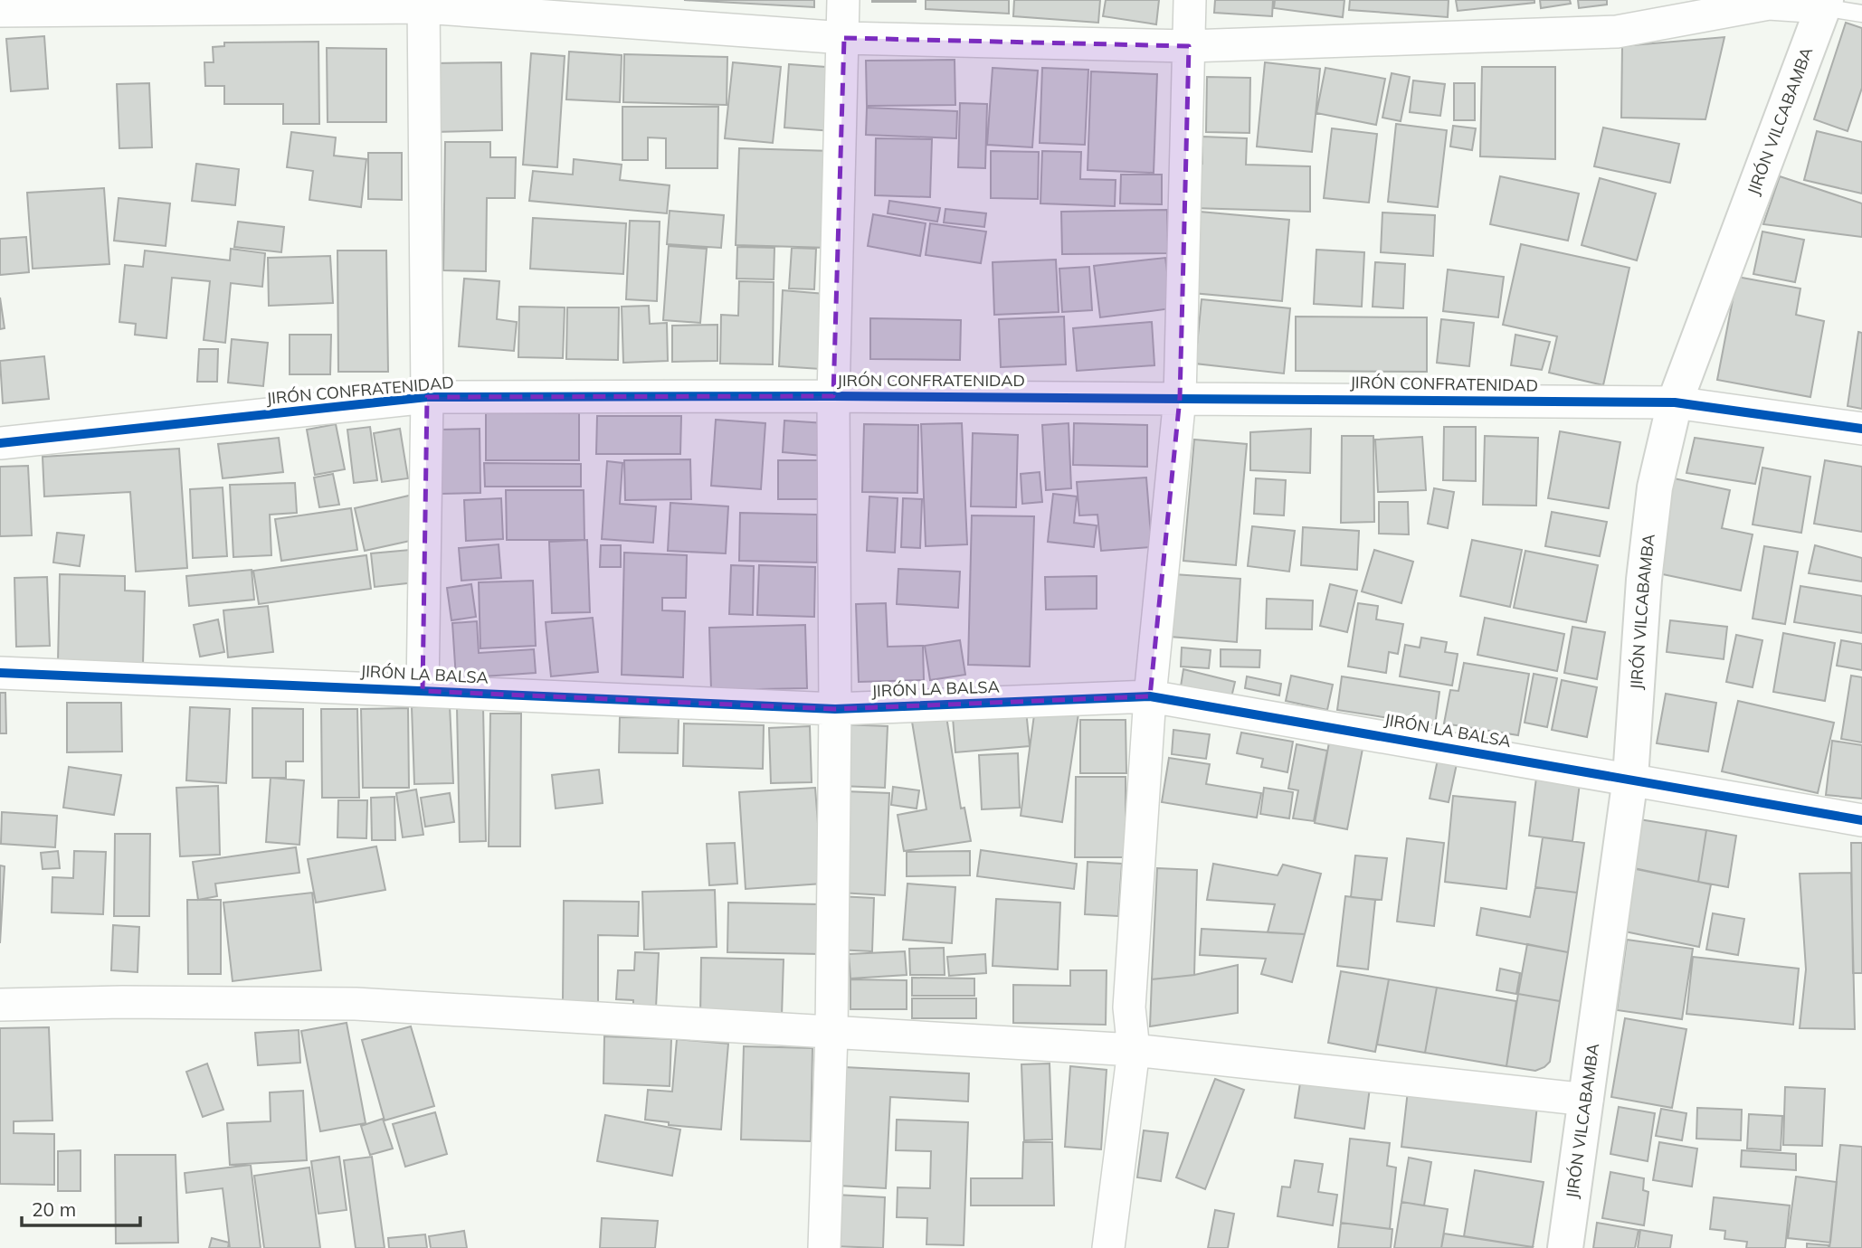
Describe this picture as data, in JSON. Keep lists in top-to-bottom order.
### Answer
{
  "streets": {
    "main road": ["JIRÓN VILCABAMBA"],
    "street": ["JIRÓN CONFRATENIDAD", "JIRÓN LA BALSA"]
  },
  "crossings": [
    ["JIRÓN VILCABAMBA", "JIRÓN CONFRATENIDAD"],
    ["JIRÓN VILCABAMBA", "JIRÓN LA BALSA"]
  ],
  "scale_bar": "20 m"
}
